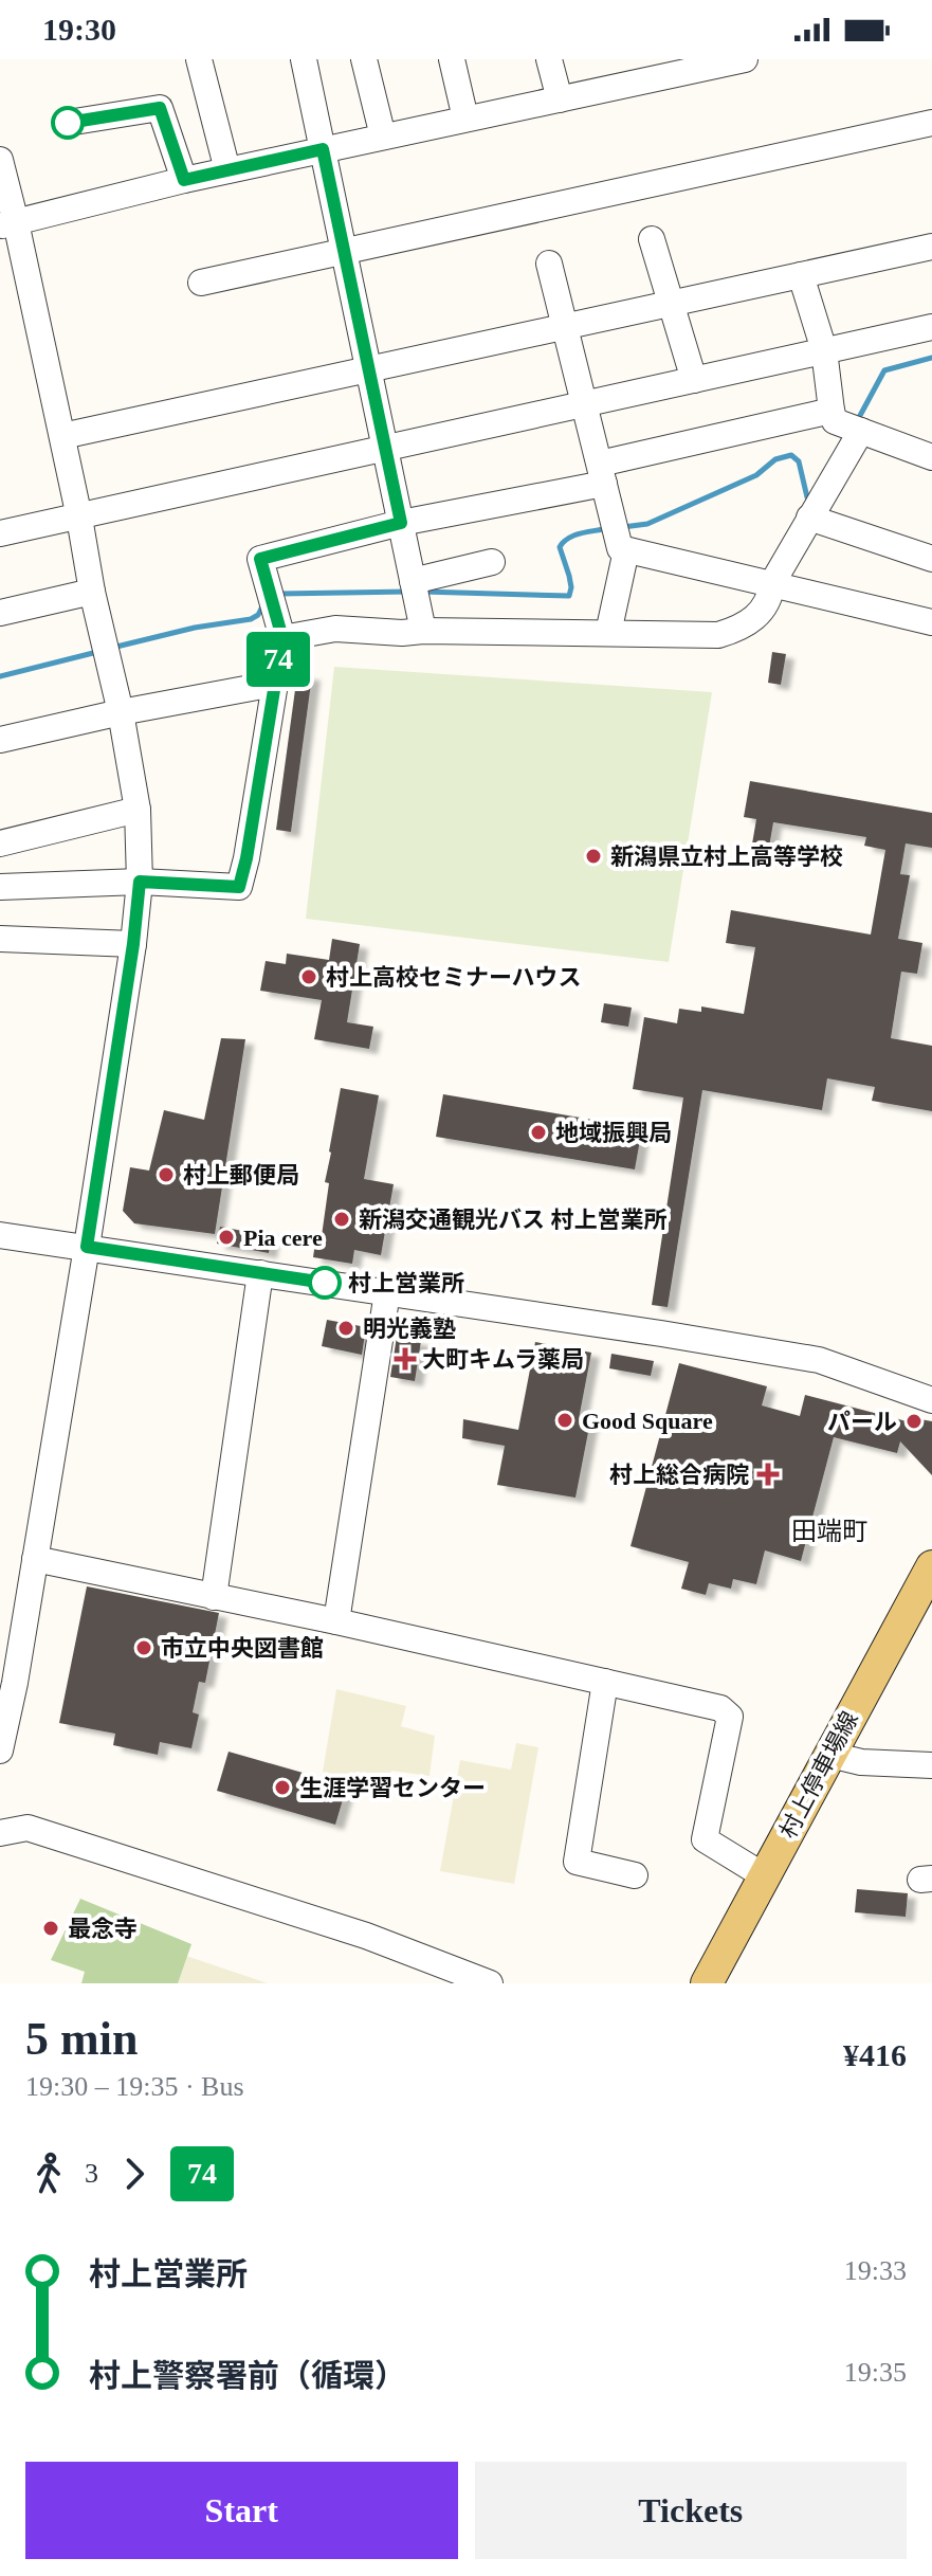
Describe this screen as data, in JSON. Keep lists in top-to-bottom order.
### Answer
{
  "streets": {
    "main road": ["村上停車場線"]
  },
  "districts": ["田端町"],
  "places": {
    "other": [
      "新潟県立村上高等学校",
      "村上高校セミナーハウス",
      "地域振興局",
      "村上郵便局",
      "新潟交通観光バス 村上営業所",
      "Pia cere",
      "村上営業所",
      "明光義塾",
      "Good Square",
      "パール",
      "市立中央図書館",
      "生涯学習センター",
      "最念寺"
    ],
    "health": ["大町キムラ薬局", "村上総合病院"]
  },
  "lines": ["bus line 74"],
  "page": {
    "status": "19:30",
    "on_map": "74",
    "heading": ["5 min", "19:30 – 19:35 · Bus", "¥416"],
    "legs": ["3", "74"],
    "list": [
      {
        "name": "村上営業所",
        "value": "19:33"
      },
      {
        "name": "村上警察署前（循環）",
        "value": "19:35"
      }
    ],
    "buttons": ["Start", "Tickets"]
  }
}
